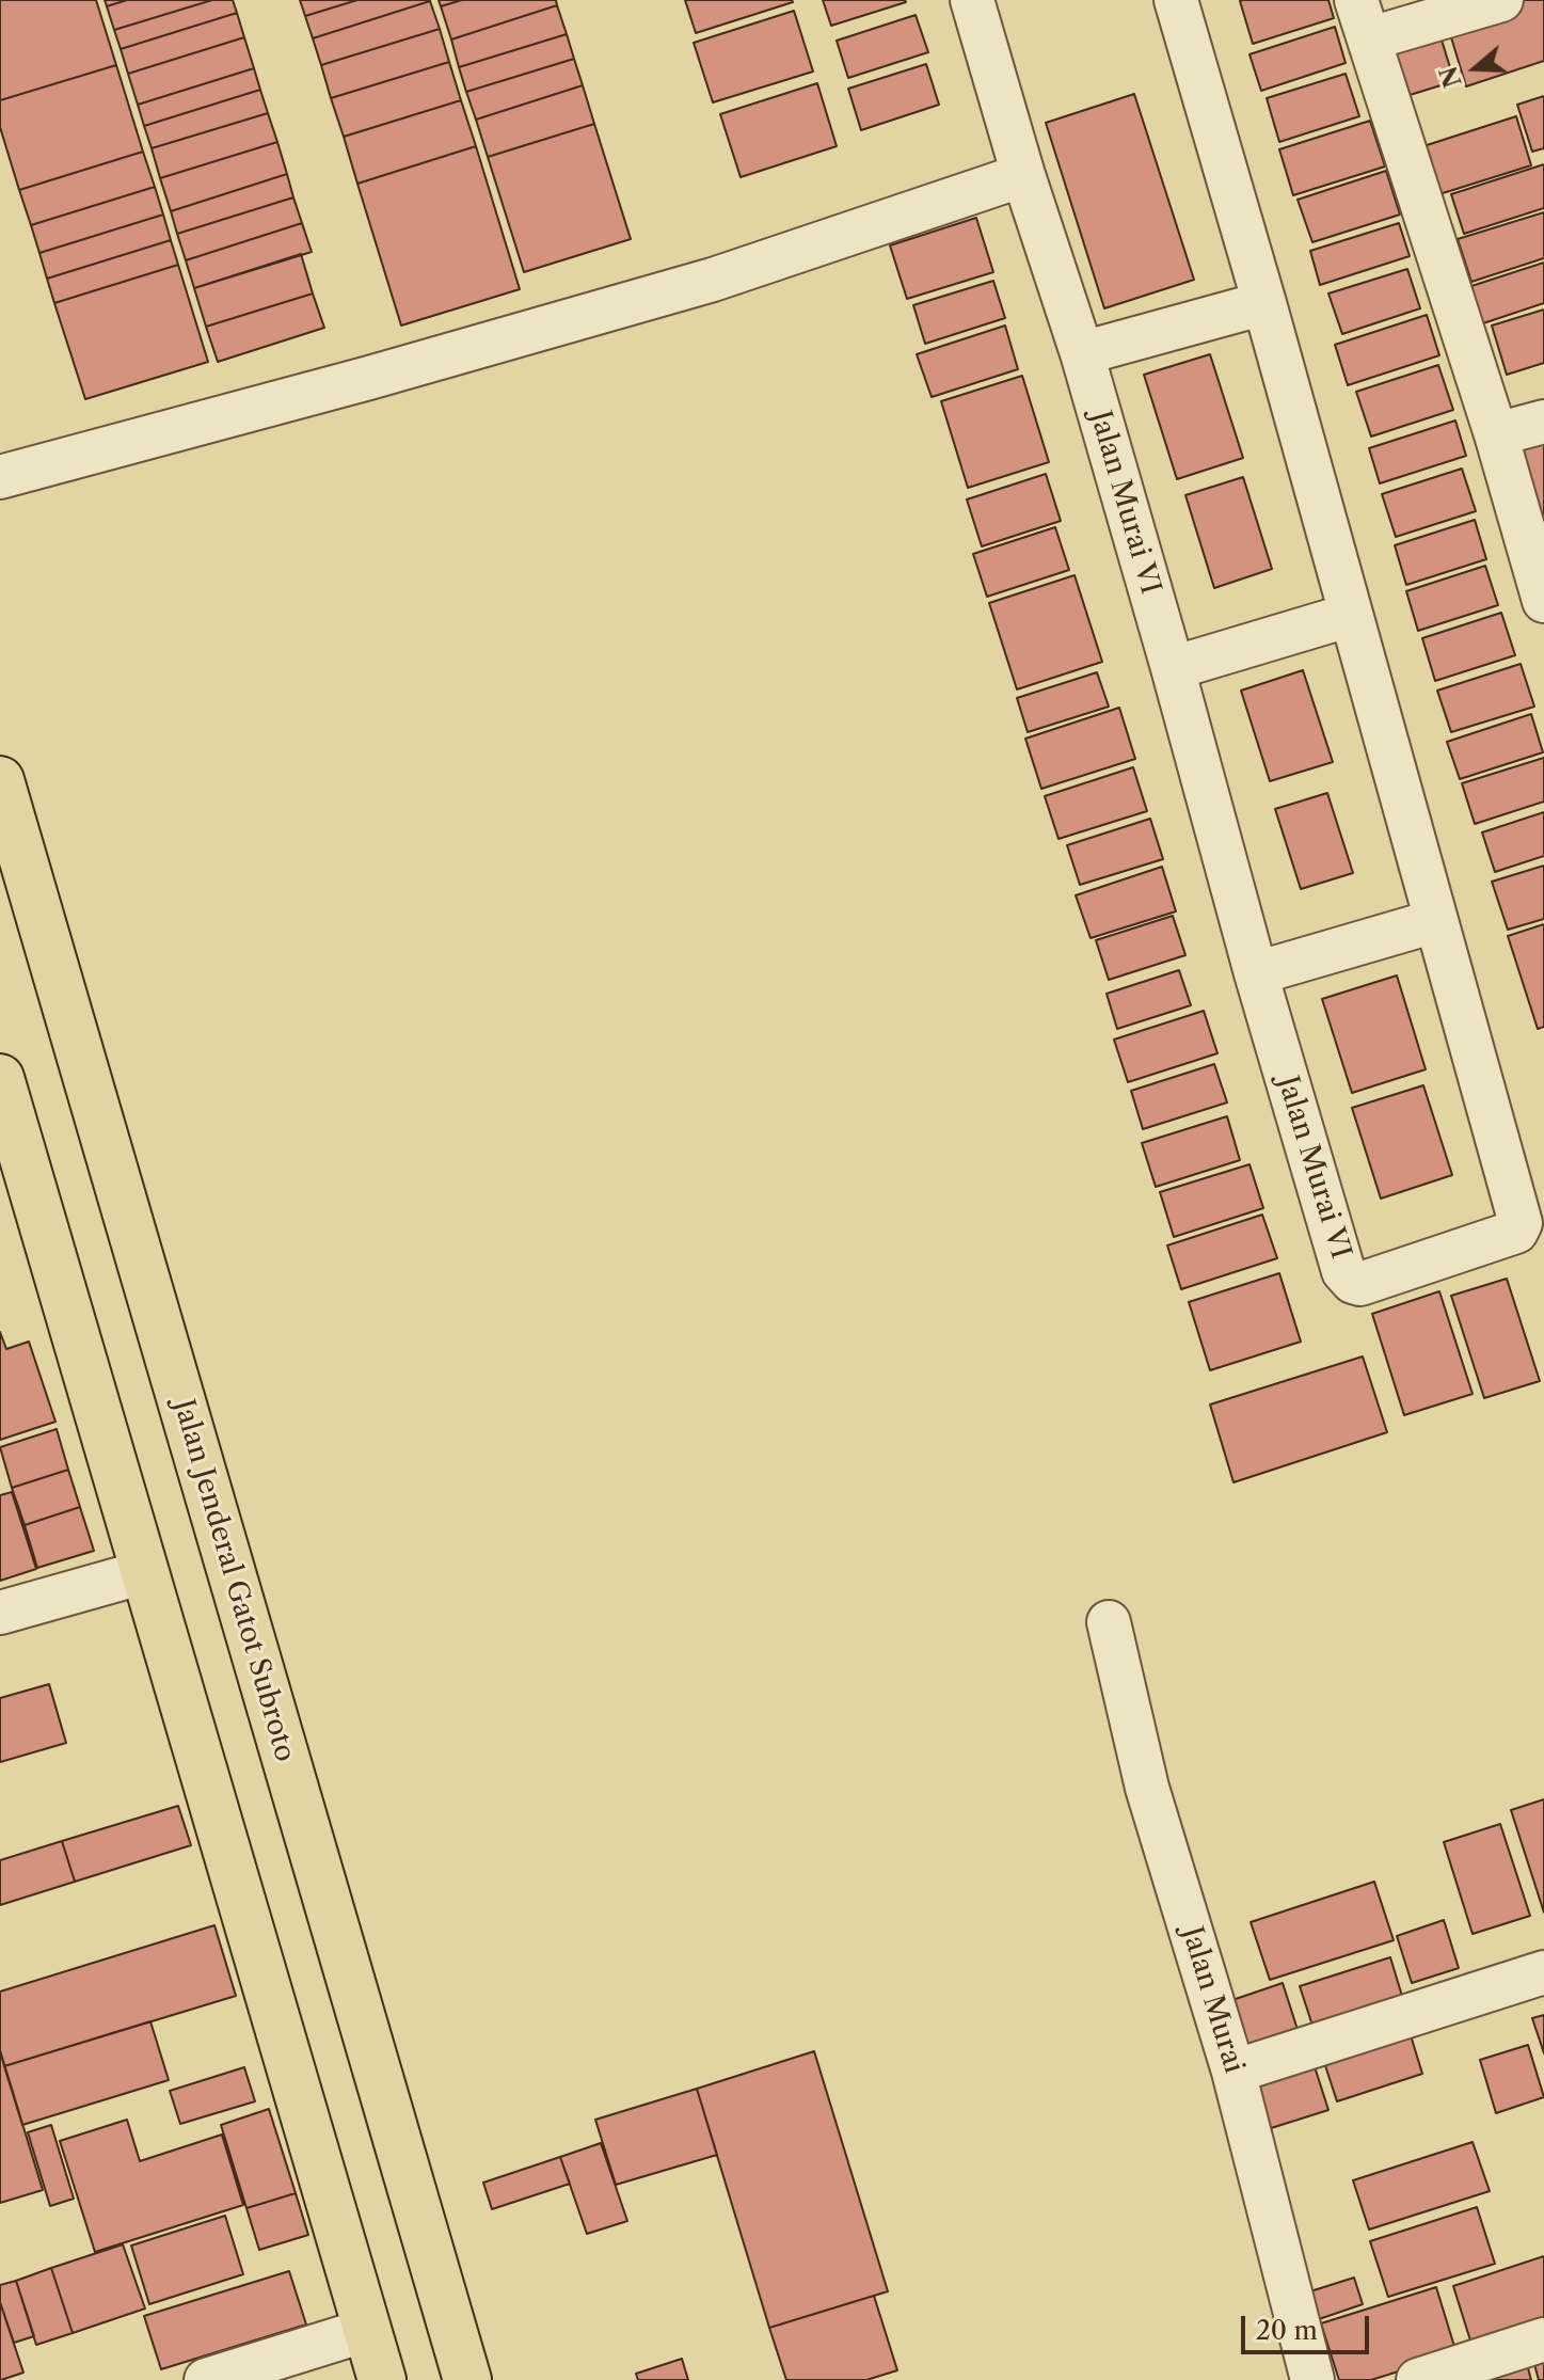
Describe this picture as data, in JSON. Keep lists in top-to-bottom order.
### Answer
{
  "streets": {
    "main road": ["Jalan Jenderal Gatot Subroto"],
    "street": ["Jalan Murai VI", "Jalan Murai"]
  },
  "scale_bar": "20 m",
  "north": "left"
}
